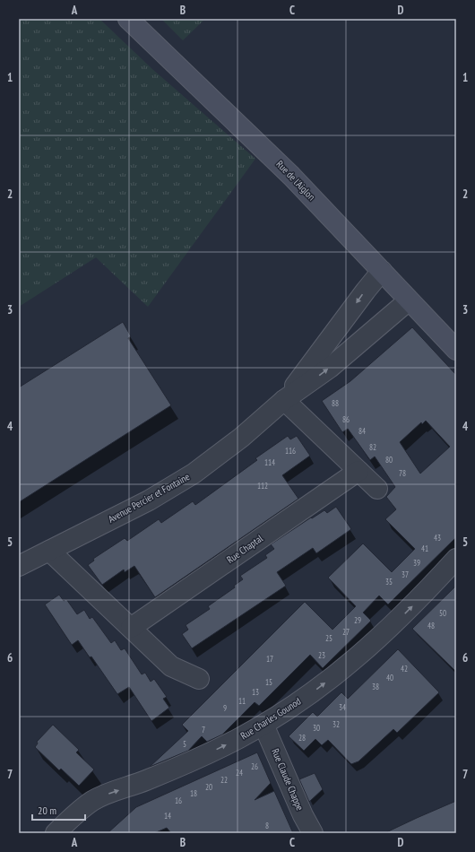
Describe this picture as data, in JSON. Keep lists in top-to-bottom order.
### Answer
{
  "streets": {
    "main road": ["Rue de l'Aiglon"],
    "street": [
      "Avenue Percier et Fontaine",
      "Rue Chaptal",
      "Rue Charles Gounod",
      "Rue Claude Chappe"
    ]
  },
  "crossings": [
    ["Rue de l'Aiglon", "Avenue Percier et Fontaine"],
    ["Rue Charles Gounod", "Rue Claude Chappe"]
  ],
  "one_way": ["Rue Charles Gounod"],
  "house_numbers": [
    "88",
    "86",
    "84",
    "82",
    "116",
    "80",
    "114",
    "78",
    "112",
    "43",
    "41",
    "39",
    "37",
    "35",
    "50",
    "29",
    "48",
    "27",
    "25",
    "23",
    "17",
    "42",
    "40",
    "15",
    "38",
    "13",
    "11",
    "34",
    "9",
    "32",
    "30",
    "7",
    "28",
    "5",
    "26",
    "24",
    "22",
    "20",
    "18",
    "16",
    "14",
    "8"
  ],
  "scale_bar": "20 m",
  "grid": {
    "columns": [
      "A",
      "B",
      "C",
      "D"
    ],
    "rows": [
      "1",
      "2",
      "3",
      "4",
      "5",
      "6",
      "7"
    ]
  }
}
